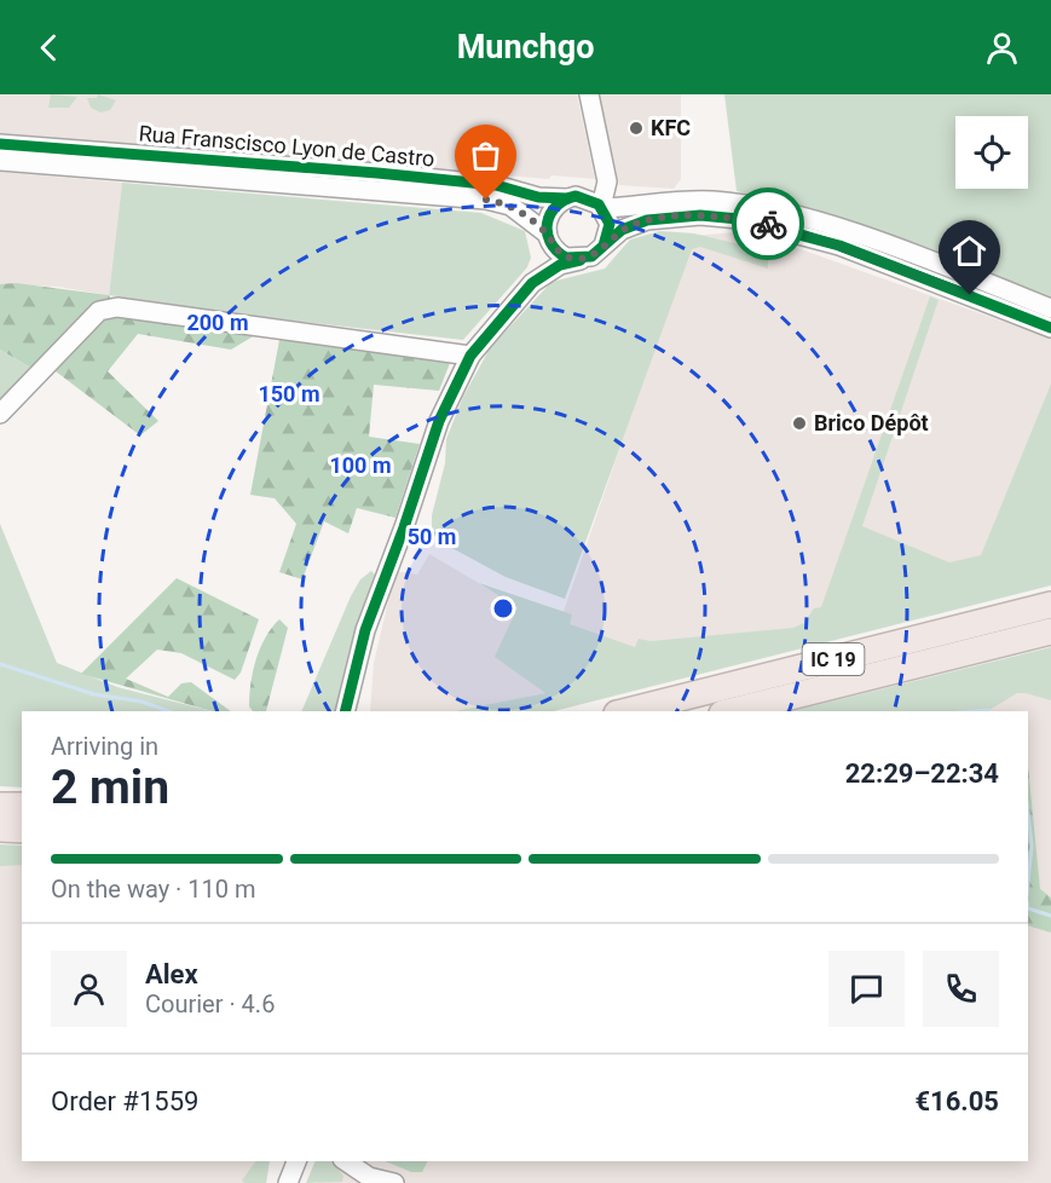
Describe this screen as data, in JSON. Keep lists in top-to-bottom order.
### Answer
{
  "streets": {
    "highway": ["IC 19"],
    "street": ["Rua Franscisco Lyon de Castro"]
  },
  "places": ["KFC", "Brico Dépôt"],
  "page": {
    "header": "Munchgo",
    "heading": ["2 min", "Arriving in", "22:29–22:34"],
    "panel": [
      "Alex",
      "Courier · 4.6",
      "Order #1559",
      "€16.05"
    ],
    "bar": "On the way · 110 m"
  },
  "rings": [
    "200 m",
    "150 m",
    "100 m",
    "50 m"
  ]
}
